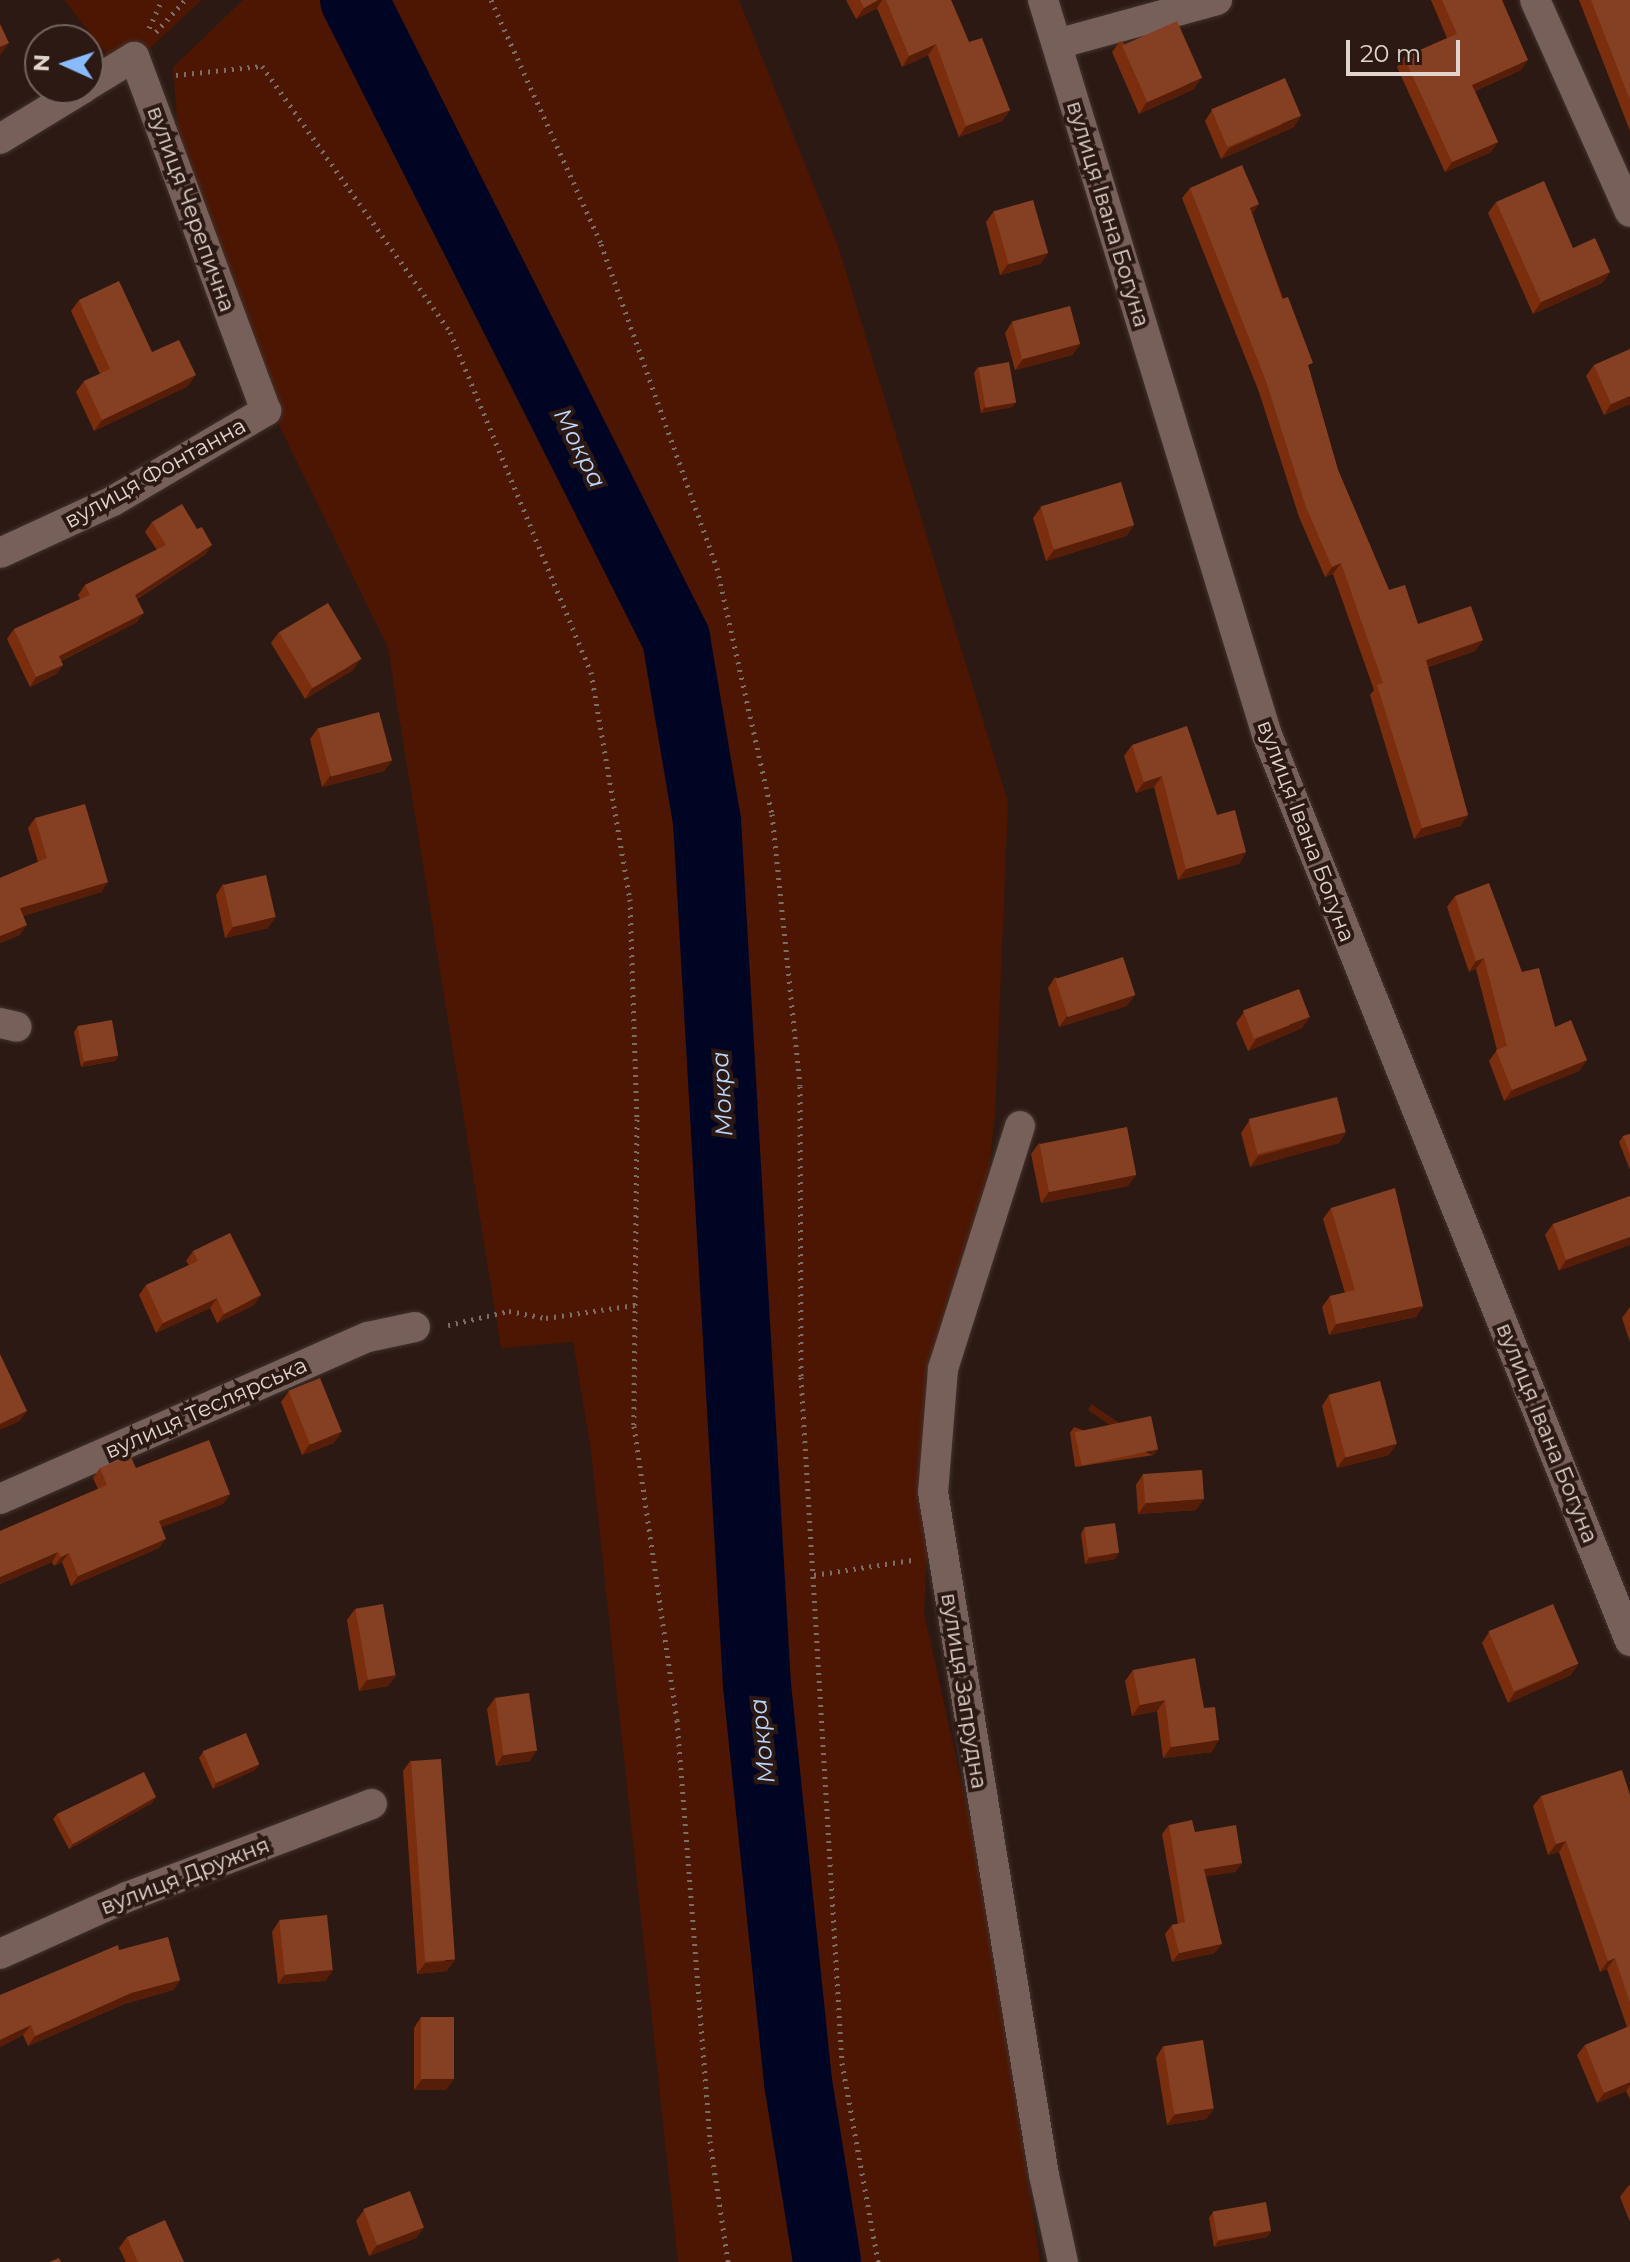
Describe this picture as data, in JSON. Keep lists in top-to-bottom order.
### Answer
{
  "streets": {
    "street": [
      "вулиця Черепична",
      "вулиця Івана Богуна",
      "вулиця Фонтанна",
      "вулиця Теслярська",
      "вулиця Запрудна",
      "вулиця Дружня"
    ]
  },
  "crossings": [
    ["вулиця Черепична", "вулиця Фонтанна"]
  ],
  "water": ["Мокра"],
  "scale_bar": "20 m",
  "north": "left"
}
